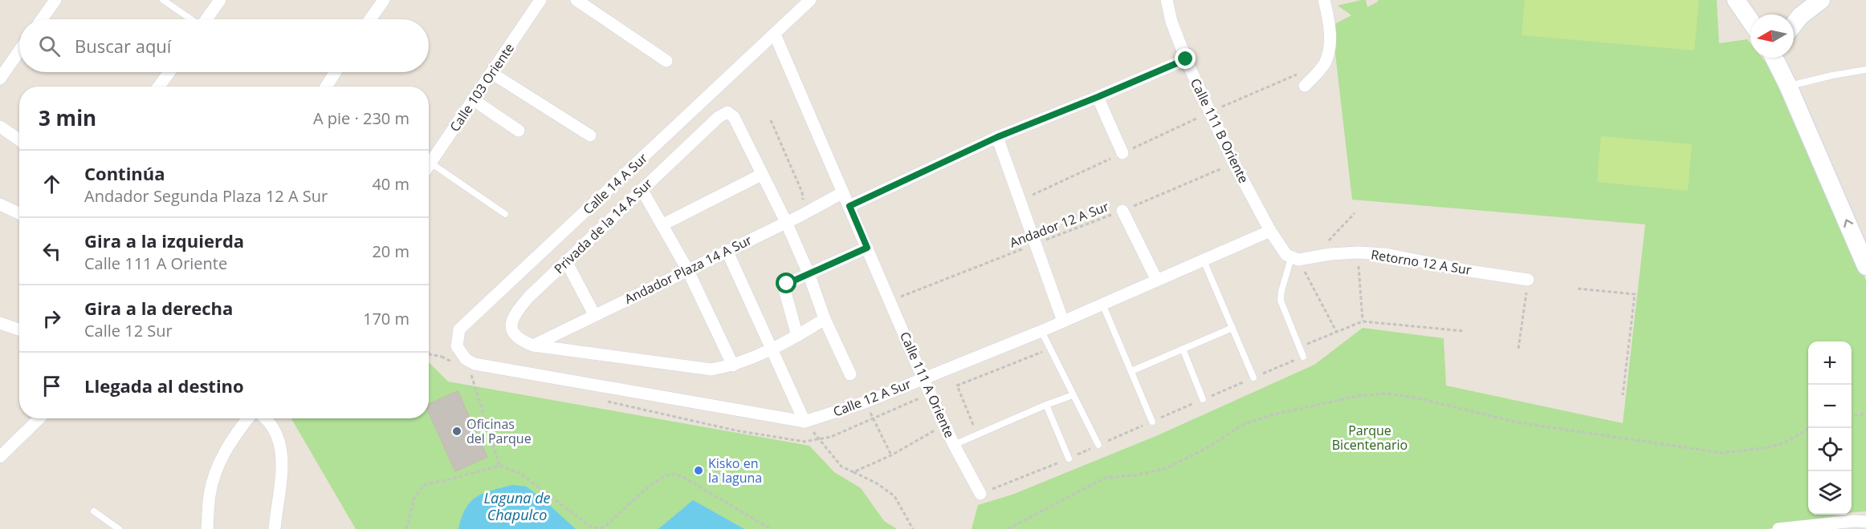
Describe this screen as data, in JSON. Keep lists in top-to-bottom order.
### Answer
{
  "streets": {
    "street": [
      "Calle 103 Oriente",
      "Calle 111 B Oriente",
      "Calle 14 A Sur",
      "Privada de la 14 A Sur",
      "Retorno 12 A Sur",
      "Andador Plaza 14 A Sur",
      "Calle 111 A Oriente",
      "Calle 12 A Sur"
    ],
    "path": ["Andador 12 A Sur"]
  },
  "crossings": [
    ["Calle 111 B Oriente", "Andador 12 A Sur"],
    ["Calle 111 B Oriente", "Calle 12 A Sur"],
    ["Calle 14 A Sur", "Calle 111 A Oriente"],
    ["Andador 12 A Sur", "Calle 111 A Oriente"],
    ["Privada de la 14 A Sur", "Andador Plaza 14 A Sur"],
    ["Andador Plaza 14 A Sur", "Calle 111 A Oriente"],
    ["Calle 111 A Oriente", "Calle 12 A Sur"]
  ],
  "water": ["Laguna de Chapulco"],
  "parks": ["Parque Bicentenario"],
  "places": ["Oficinas del Parque", "Kisko en la laguna"],
  "north": "left",
  "page": {
    "search": "Buscar aquí",
    "heading": ["3 min", "A pie · 230 m"],
    "list": [
      ["Continúa", "Andador Segunda Plaza 12 A Sur", "40 m"],
      ["Gira a la izquierda", "Calle 111 A Oriente", "20 m"],
      ["Gira a la derecha", "Calle 12 Sur", "170 m"],
      "Llegada al destino"
    ],
    "map_buttons": ["+", "−"]
  }
}
